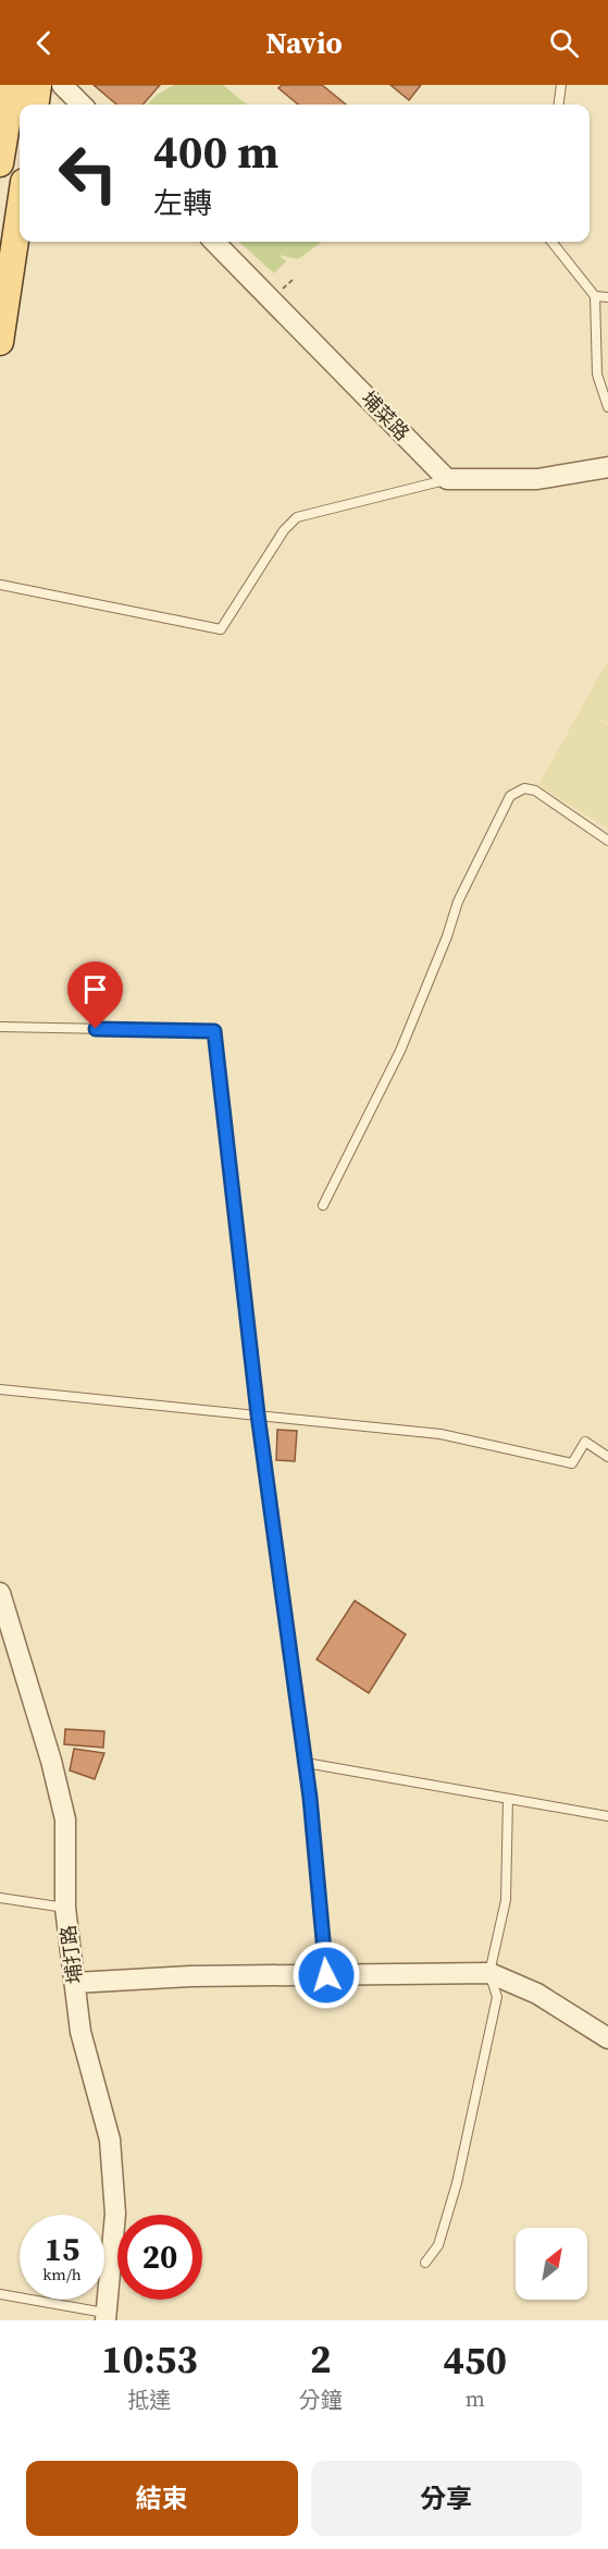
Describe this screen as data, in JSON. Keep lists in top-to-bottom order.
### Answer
{
  "streets": {
    "street": ["埔菜路", "埔打路"]
  },
  "north": "top right",
  "page": {
    "header": "Navio",
    "turn": ["400 m", "左轉"],
    "speed": "15 km/h",
    "limit": "20",
    "eta": [
      "10:53",
      "抵達",
      "2",
      "分鐘",
      "450",
      "m"
    ],
    "buttons": ["結束", "分享"]
  }
}
